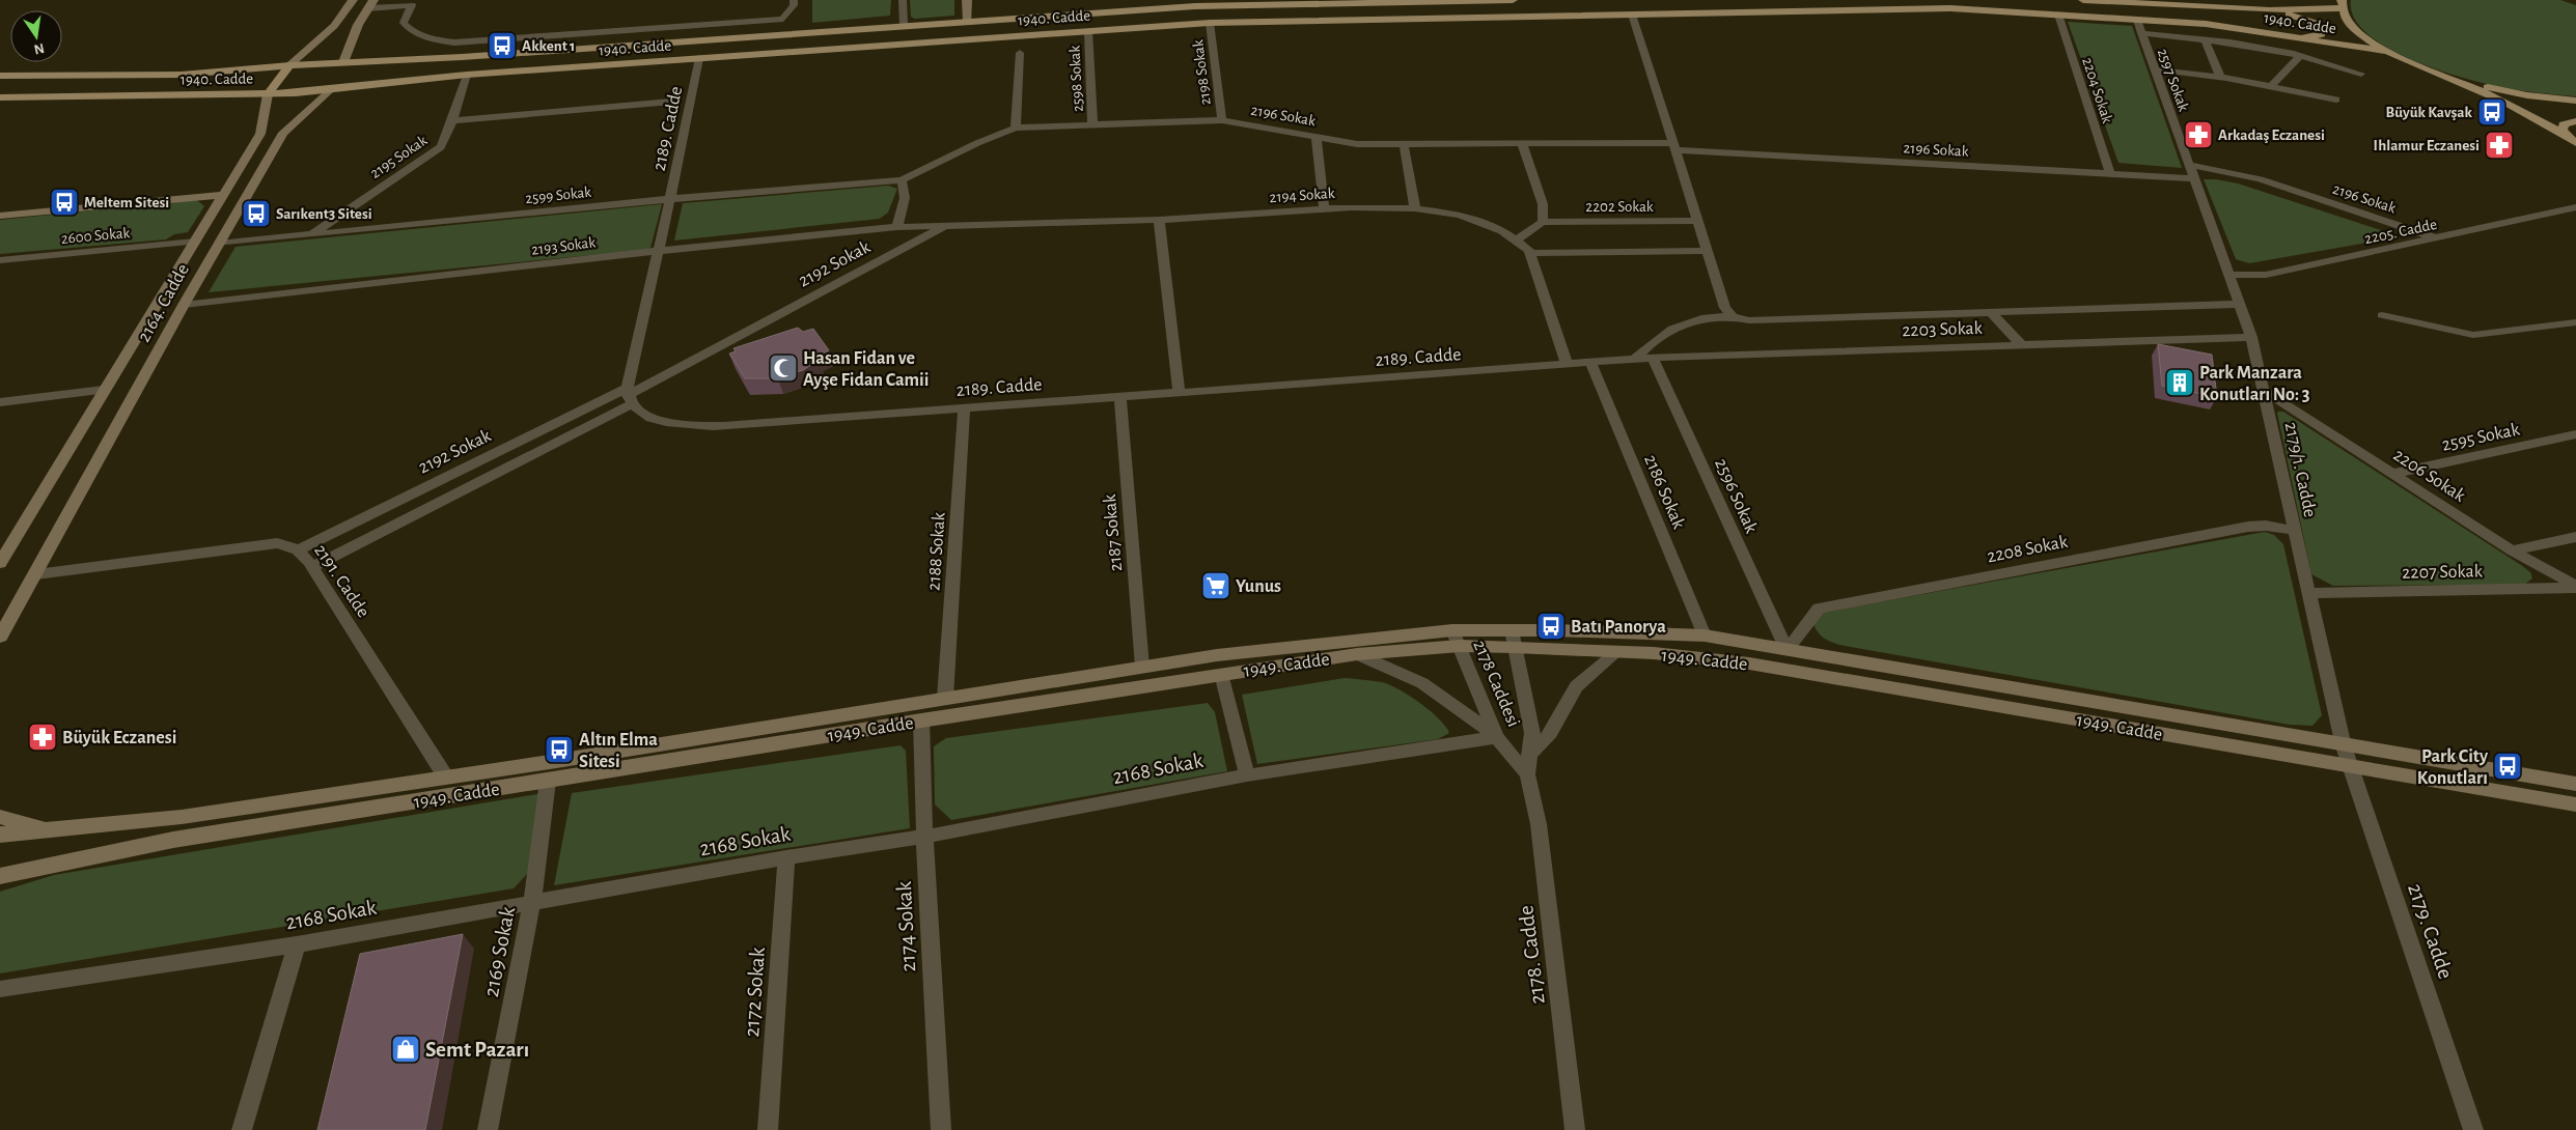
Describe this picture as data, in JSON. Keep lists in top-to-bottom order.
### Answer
{
  "streets": {
    "main road": ["1940. Cadde", "2164. Cadde"],
    "street": [
      "2198 Sokak",
      "2598 Sokak",
      "2597 Sokak",
      "2204 Sokak",
      "2196 Sokak",
      "2189. Cadde",
      "2195 Sokak",
      "2599 Sokak",
      "2194 Sokak",
      "2202 Sokak",
      "2205. Cadde",
      "2600 Sokak",
      "2193 Sokak",
      "2192 Sokak",
      "2203 Sokak",
      "2595 Sokak",
      "2179/1. Cadde",
      "2206 Sokak",
      "2186 Sokak",
      "2596 Sokak",
      "2187 Sokak",
      "2208 Sokak",
      "2188 Sokak",
      "2207 Sokak",
      "2191. Cadde",
      "1949. Cadde",
      "2178 Caddesi",
      "2168 Sokak",
      "2174 Sokak",
      "2179. Cadde",
      "2169 Sokak",
      "2178. Cadde",
      "2172 Sokak"
    ]
  },
  "crossings": [
    ["1940. Cadde", "2198 Sokak"],
    ["1940. Cadde", "2598 Sokak"],
    ["1940. Cadde", "2597 Sokak"],
    ["1940. Cadde", "2204 Sokak"],
    ["1940. Cadde", "2189. Cadde"],
    ["1940. Cadde", "2195 Sokak"],
    ["1940. Cadde", "2164. Cadde"],
    ["2198 Sokak", "2196 Sokak"],
    ["2598 Sokak", "2196 Sokak"],
    ["2597 Sokak", "2196 Sokak"],
    ["2597 Sokak", "2179/1. Cadde"],
    ["2204 Sokak", "2196 Sokak"],
    ["2196 Sokak", "2599 Sokak"],
    ["2196 Sokak", "2205. Cadde"],
    ["2196 Sokak", "2179/1. Cadde"],
    ["2189. Cadde", "2599 Sokak"],
    ["2189. Cadde", "2193 Sokak"],
    ["2189. Cadde", "2192 Sokak"],
    ["2189. Cadde", "2203 Sokak"],
    ["2189. Cadde", "2186 Sokak"],
    ["2189. Cadde", "2187 Sokak"],
    ["2189. Cadde", "2188 Sokak"],
    ["2195 Sokak", "2599 Sokak"],
    ["2599 Sokak", "2164. Cadde"],
    ["2194 Sokak", "2193 Sokak"],
    ["2194 Sokak", "2192 Sokak"],
    ["2205. Cadde", "2179/1. Cadde"],
    ["2600 Sokak", "2164. Cadde"],
    ["2193 Sokak", "2192 Sokak"],
    ["2193 Sokak", "2164. Cadde"],
    ["2192 Sokak", "2191. Cadde"],
    ["2164. Cadde", "2191. Cadde"],
    ["2203 Sokak", "2179/1. Cadde"],
    ["2203 Sokak", "2596 Sokak"],
    ["2595 Sokak", "2206 Sokak"],
    ["2179/1. Cadde", "2206 Sokak"],
    ["2179/1. Cadde", "2208 Sokak"],
    ["2179/1. Cadde", "2207 Sokak"],
    ["2179/1. Cadde", "1949. Cadde"],
    ["2179/1. Cadde", "2179. Cadde"],
    ["2206 Sokak", "2207 Sokak"],
    ["2186 Sokak", "1949. Cadde"],
    ["2596 Sokak", "2208 Sokak"],
    ["2596 Sokak", "1949. Cadde"],
    ["2187 Sokak", "1949. Cadde"],
    ["2208 Sokak", "1949. Cadde"],
    ["2188 Sokak", "1949. Cadde"],
    ["2191. Cadde", "1949. Cadde"],
    ["1949. Cadde", "2178 Caddesi"],
    ["1949. Cadde", "2174 Sokak"],
    ["1949. Cadde", "2179. Cadde"],
    ["1949. Cadde", "2169 Sokak"],
    ["2178 Caddesi", "2168 Sokak"],
    ["2178 Caddesi", "2178. Cadde"],
    ["2168 Sokak", "2174 Sokak"],
    ["2168 Sokak", "2169 Sokak"],
    ["2168 Sokak", "2172 Sokak"]
  ],
  "places": {
    "bus stop": [
      "Akkent 1",
      "Büyük Kavşak",
      "Meltem Sitesi",
      "Sarıkent3 Sitesi",
      "Batı Panorya",
      "Altın Elma Sitesi",
      "Park City Konutları"
    ],
    "pharmacy": ["Arkadaş Eczanesi", "Ihlamur Eczanesi", "Büyük Eczanesi"],
    "mosque": ["Hasan Fidan ve Ayşe Fidan Camii"],
    "building": ["Park Manzara Konutları No: 3"],
    "supermarket": ["Yunus"],
    "shop": ["Semt Pazarı"]
  },
  "north": "bottom"
}
